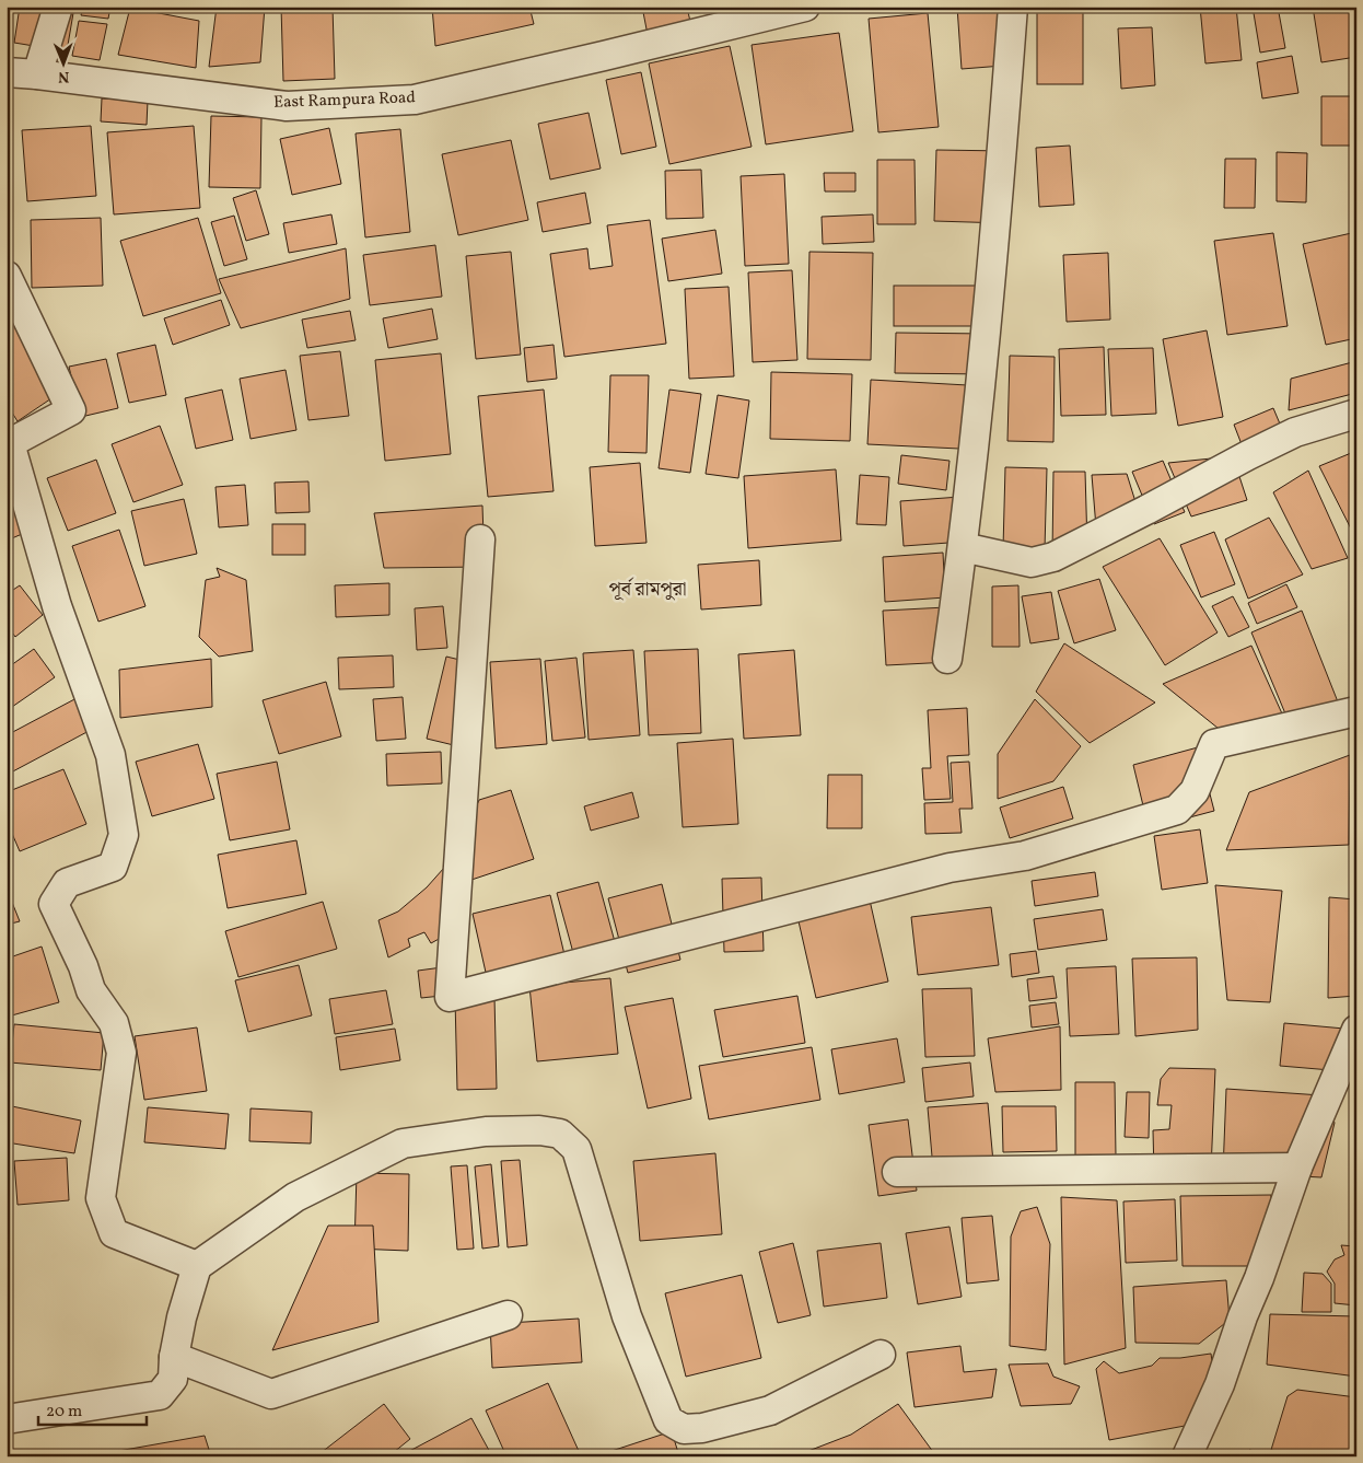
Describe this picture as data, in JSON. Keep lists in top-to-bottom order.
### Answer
{
  "streets": {
    "street": ["East Rampura Road"]
  },
  "districts": ["পূর্ব রামপুরা"],
  "scale_bar": "20 m",
  "north": "bottom"
}
